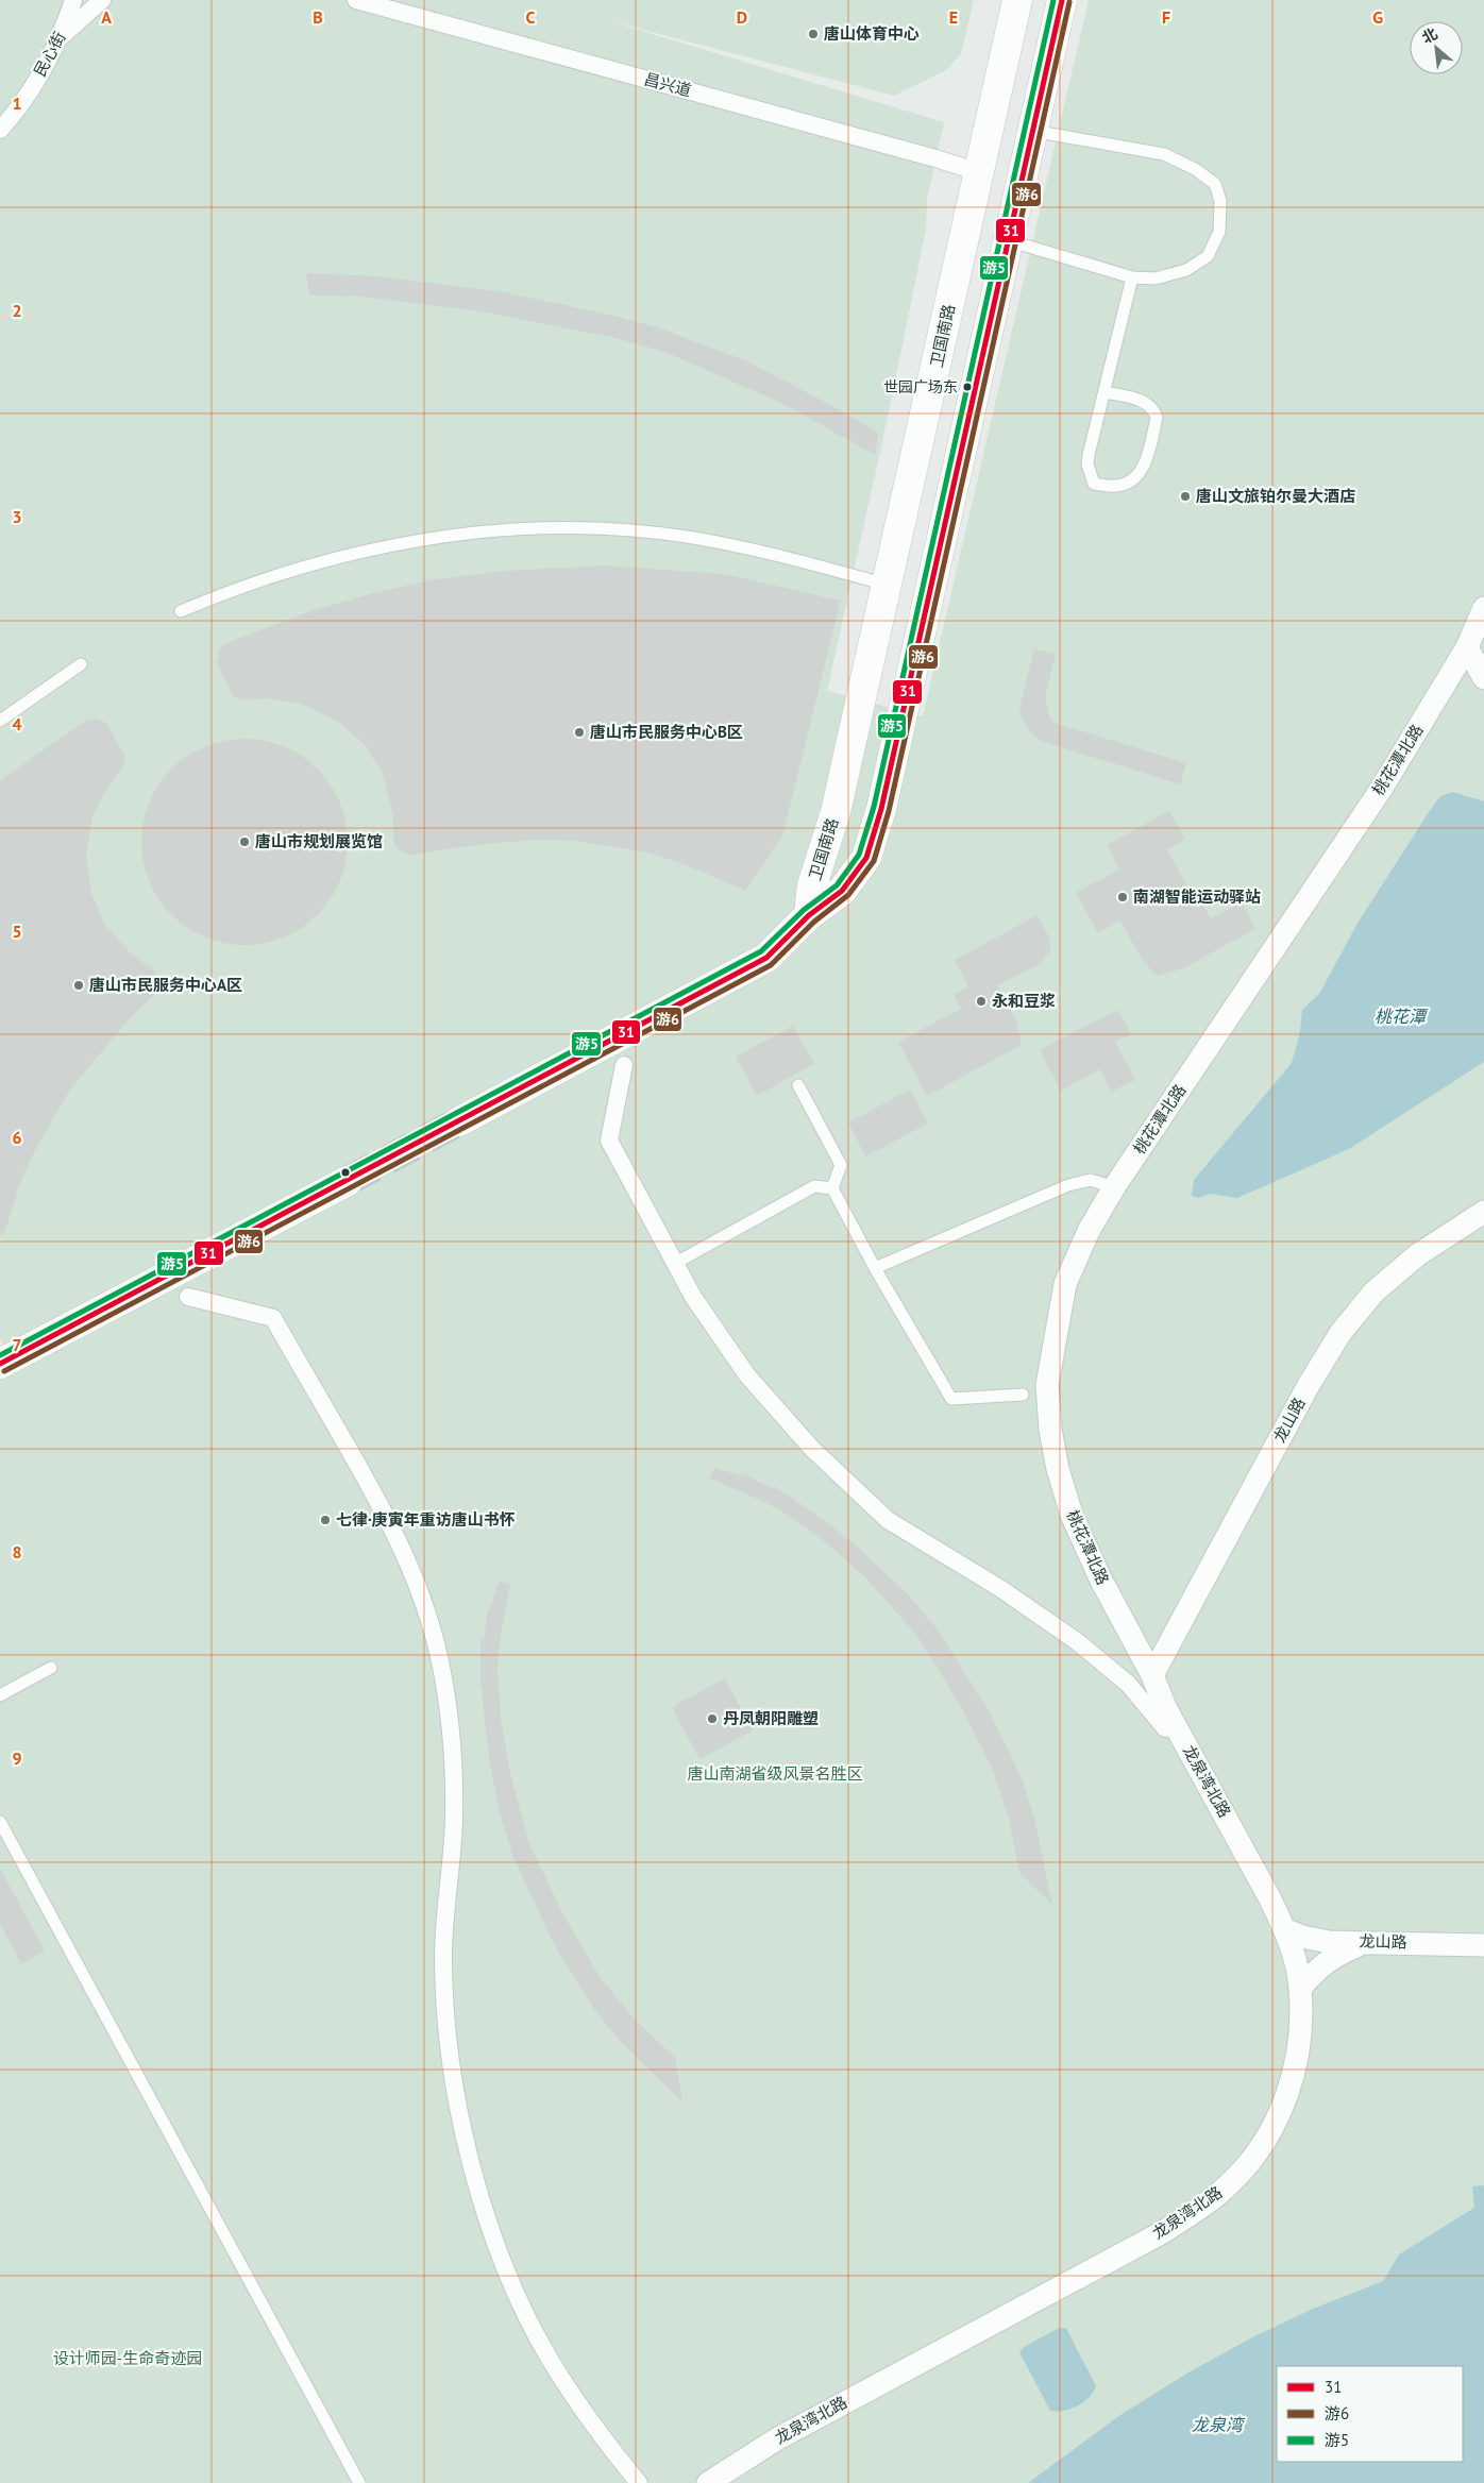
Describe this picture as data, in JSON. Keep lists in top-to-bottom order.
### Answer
{
  "streets": {
    "main road": ["卫国南路"],
    "street": [
      "民心街",
      "昌兴道",
      "桃花潭北路",
      "龙山路",
      "龙泉湾北路"
    ]
  },
  "crossings": [
    ["昌兴道", "卫国南路"],
    ["桃花潭北路", "龙山路"],
    ["桃花潭北路", "龙泉湾北路"],
    ["龙山路", "龙泉湾北路"]
  ],
  "water": ["桃花潭", "龙泉湾"],
  "parks": ["唐山南湖省级风景名胜区", "设计师园-生命奇迹园"],
  "places": [
    "唐山体育中心",
    "世园广场东",
    "唐山文旅铂尔曼大酒店",
    "唐山市民服务中心B区",
    "唐山市规划展览馆",
    "南湖智能运动驿站",
    "唐山市民服务中心A区",
    "永和豆浆",
    "七律·庚寅年重访唐山书怀",
    "丹凤朝阳雕塑"
  ],
  "lines": ["transit line 31", "transit line 游5", "transit line 游6"],
  "legend": ["31", "游6", "游5"],
  "north": "top left",
  "grid": {
    "columns": [
      "A",
      "B",
      "C",
      "D",
      "E",
      "F",
      "G"
    ],
    "rows": [
      "1",
      "2",
      "3",
      "4",
      "5",
      "6",
      "7",
      "8",
      "9"
    ]
  }
}
